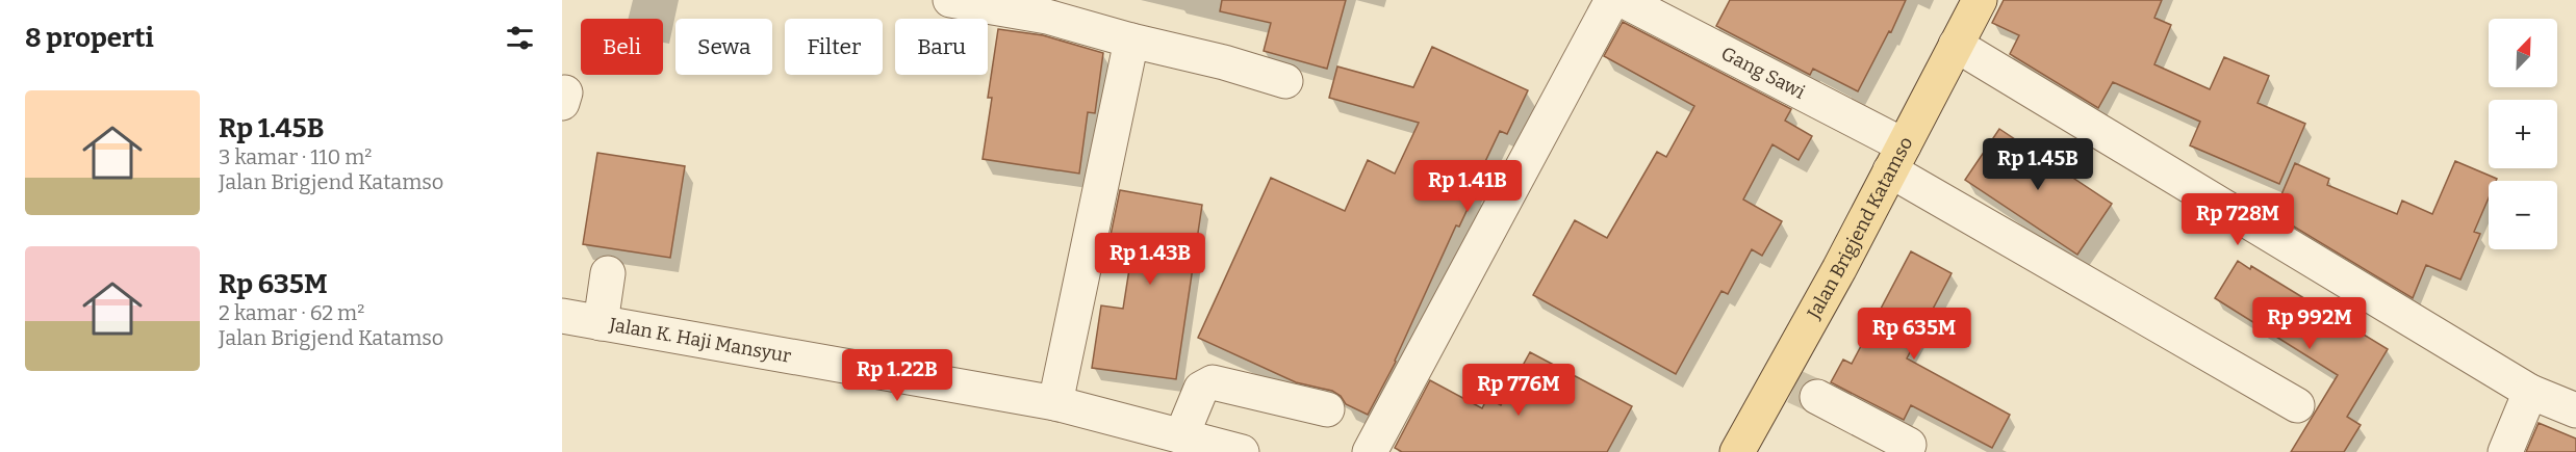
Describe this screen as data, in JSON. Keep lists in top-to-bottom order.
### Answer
{
  "streets": {
    "main road": ["Jalan Brigjend Katamso"],
    "street": ["Gang Sawi", "Jalan K. Haji Mansyur"]
  },
  "crossings": [
    ["Gang Sawi", "Jalan Brigjend Katamso"]
  ],
  "north": "top right",
  "page": {
    "heading": "8 properti",
    "map_buttons": ["+", "−"],
    "chip": [
      "Beli",
      "Sewa",
      "Filter",
      "Baru"
    ],
    "list": [
      {
        "name": "Rp 1.45B",
        "note": "3 kamar · 110 m² · Jalan Brigjend Katamso"
      },
      {
        "name": "Rp 635M",
        "note": "2 kamar · 62 m² · Jalan Brigjend Katamso"
      }
    ],
    "price": [
      "Rp 1.45B",
      "Rp 1.41B",
      "Rp 728M",
      "Rp 1.43B",
      "Rp 992M",
      "Rp 635M",
      "Rp 1.22B",
      "Rp 776M"
    ]
  }
}
